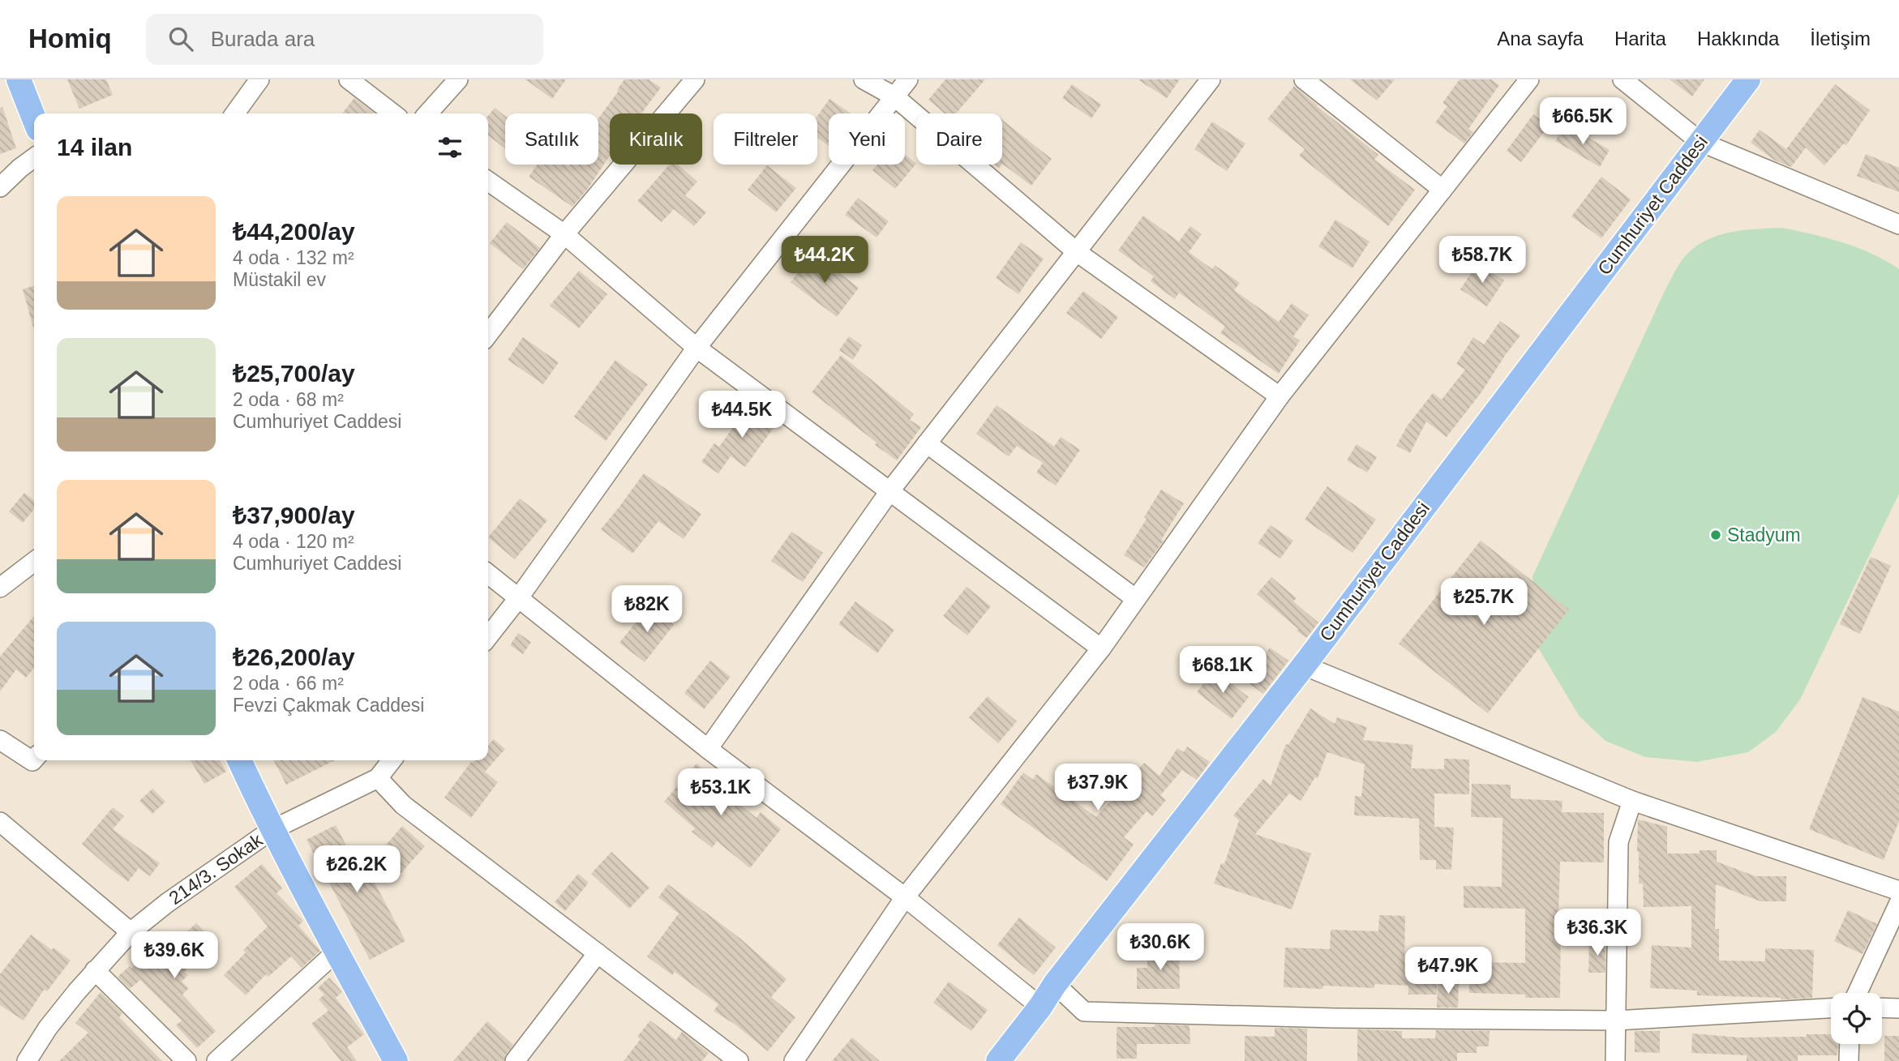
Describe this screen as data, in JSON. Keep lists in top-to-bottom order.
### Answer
{
  "streets": {
    "main road": ["Cumhuriyet Caddesi"],
    "street": ["214/3. Sokak"]
  },
  "places": ["Stadyum"],
  "page": {
    "header": "Homiq",
    "search": "Burada ara",
    "nav": [
      "Ana sayfa",
      "Harita",
      "Hakkında",
      "İletişim"
    ],
    "price": [
      "₺66.5K",
      "₺44.2K",
      "₺58.7K",
      "₺44.5K",
      "₺25.7K",
      "₺82K",
      "₺68.1K",
      "₺37.9K",
      "₺53.1K",
      "₺26.2K",
      "₺36.3K",
      "₺30.6K",
      "₺39.6K",
      "₺47.9K"
    ],
    "chip": [
      "Satılık",
      "Kiralık",
      "Filtreler",
      "Yeni",
      "Daire"
    ],
    "heading": "14 ilan",
    "list": [
      {
        "name": "₺44,200/ay",
        "note": "4 oda · 132 m² · Müstakil ev"
      },
      {
        "name": "₺25,700/ay",
        "note": "2 oda · 68 m² · Cumhuriyet Caddesi"
      },
      {
        "name": "₺37,900/ay",
        "note": "4 oda · 120 m² · Cumhuriyet Caddesi"
      },
      {
        "name": "₺26,200/ay",
        "note": "2 oda · 66 m² · Fevzi Çakmak Caddesi"
      }
    ]
  }
}
